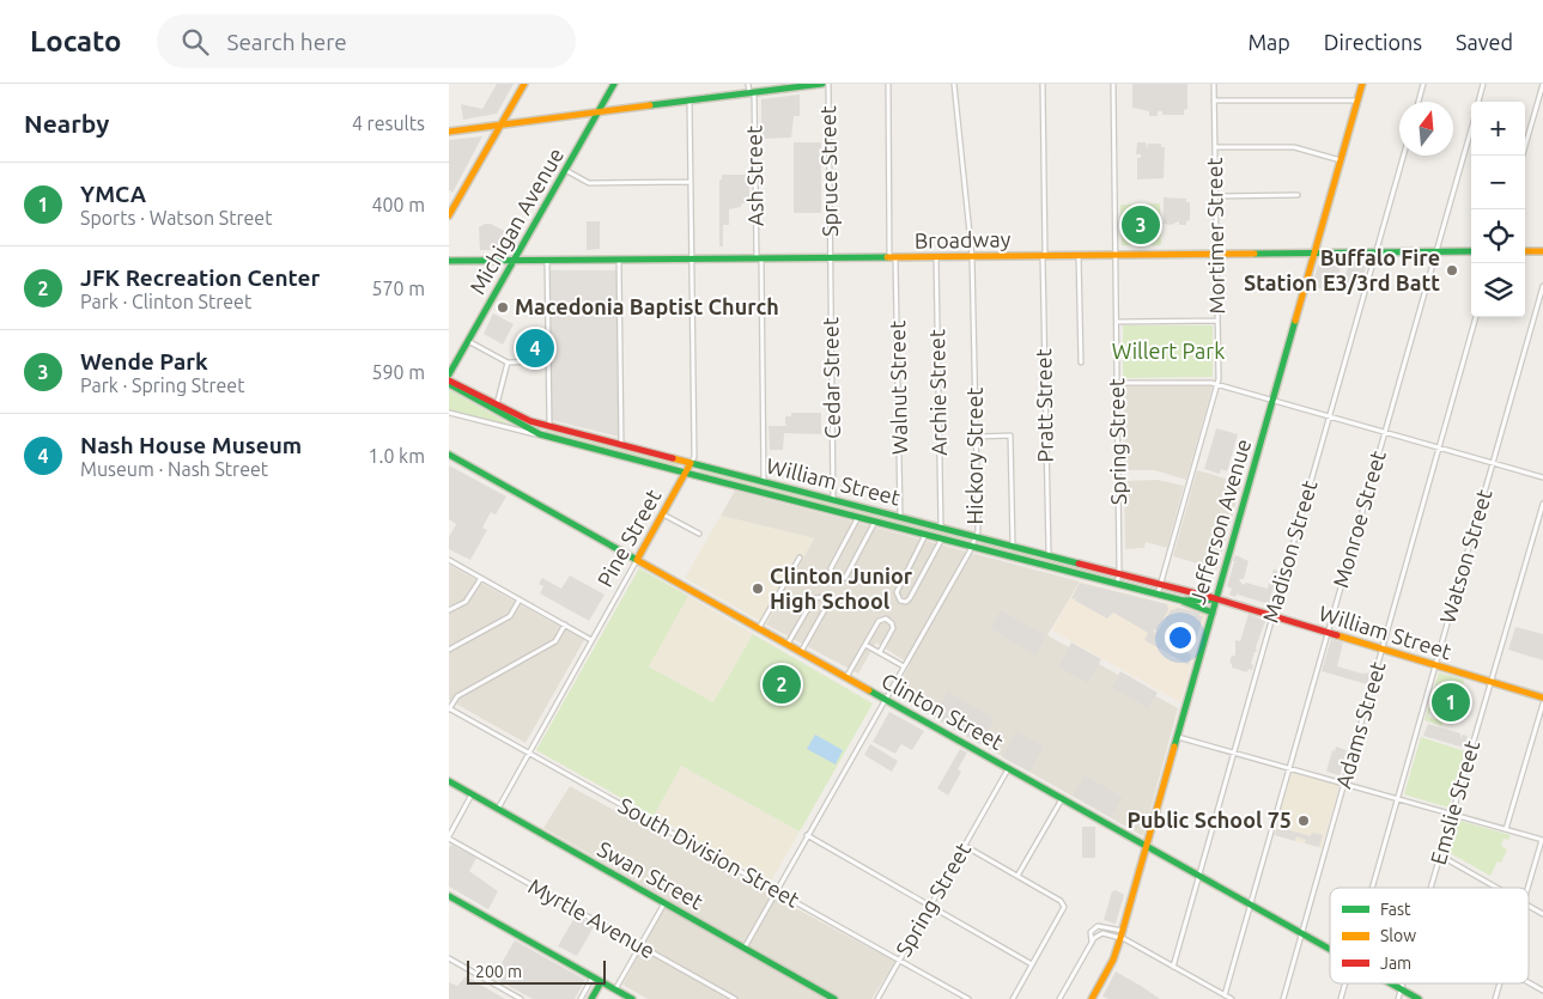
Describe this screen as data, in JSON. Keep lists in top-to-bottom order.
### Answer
{
  "streets": {
    "main road": [
      "Michigan Avenue",
      "Broadway",
      "William Street",
      "Jefferson Avenue",
      "Pine Street",
      "Clinton Street",
      "Swan Street"
    ],
    "street": [
      "Spruce Street",
      "Ash Street",
      "Mortimer Street",
      "Cedar Street",
      "Walnut Street",
      "Archie Street",
      "Pratt Street",
      "Spring Street",
      "Hickory Street",
      "Monroe Street",
      "Madison Street",
      "Watson Street",
      "Adams Street",
      "Emslie Street",
      "South Division Street",
      "Myrtle Avenue"
    ]
  },
  "crossings": [
    ["Spruce Street", "Broadway"],
    ["Spruce Street", "Cedar Street"],
    ["Ash Street", "Broadway"],
    ["Ash Street", "William Street"],
    ["Michigan Avenue", "Broadway"],
    ["Mortimer Street", "Broadway"],
    ["Mortimer Street", "William Street"],
    ["Broadway", "Cedar Street"],
    ["Broadway", "Walnut Street"],
    ["Broadway", "Archie Street"],
    ["Broadway", "Pratt Street"],
    ["Broadway", "Spring Street"],
    ["Broadway", "Hickory Street"],
    ["Broadway", "Monroe Street"],
    ["Broadway", "Jefferson Avenue"],
    ["Broadway", "Pine Street"],
    ["Broadway", "Madison Street"],
    ["Cedar Street", "William Street"],
    ["Walnut Street", "William Street"],
    ["Archie Street", "William Street"],
    ["Pratt Street", "William Street"],
    ["Spring Street", "William Street"],
    ["Spring Street", "Clinton Street"],
    ["Spring Street", "South Division Street"],
    ["Hickory Street", "William Street"],
    ["Hickory Street", "Clinton Street"],
    ["Hickory Street", "South Division Street"],
    ["Hickory Street", "Swan Street"],
    ["William Street", "Monroe Street"],
    ["William Street", "Jefferson Avenue"],
    ["William Street", "Pine Street"],
    ["William Street", "Madison Street"],
    ["William Street", "Watson Street"],
    ["William Street", "Adams Street"],
    ["William Street", "Emslie Street"],
    ["Monroe Street", "Clinton Street"],
    ["Jefferson Avenue", "Clinton Street"],
    ["Pine Street", "Clinton Street"],
    ["Pine Street", "South Division Street"],
    ["Pine Street", "Swan Street"],
    ["Madison Street", "Clinton Street"],
    ["Clinton Street", "Adams Street"],
    ["Clinton Street", "Emslie Street"]
  ],
  "parks": ["Willert Park"],
  "places": [
    "Buffalo Fire Station E3/3rd Batt",
    "Macedonia Baptist Church",
    "Clinton Junior High School",
    "Public School 75"
  ],
  "legend": ["Fast", "Slow", "Jam"],
  "scale_bar": "200 m",
  "north": "top",
  "page": {
    "header": "Locato",
    "search": "Search here",
    "nav": ["Map", "Directions", "Saved"],
    "heading": ["Nearby", "4 results"],
    "map_buttons": ["+", "−"],
    "list": [
      {
        "mark": "1",
        "name": "YMCA",
        "note": "Sports · Watson Street",
        "value": "400 m"
      },
      {
        "mark": "2",
        "name": "JFK Recreation Center",
        "note": "Park · Clinton Street",
        "value": "570 m"
      },
      {
        "mark": "3",
        "name": "Wende Park",
        "note": "Park · Spring Street",
        "value": "590 m"
      },
      {
        "mark": "4",
        "name": "Nash House Museum",
        "note": "Museum · Nash Street",
        "value": "1.0 km"
      }
    ],
    "pins": [
      "3",
      "4",
      "2",
      "1"
    ],
    "scale": "200 m"
  }
}
